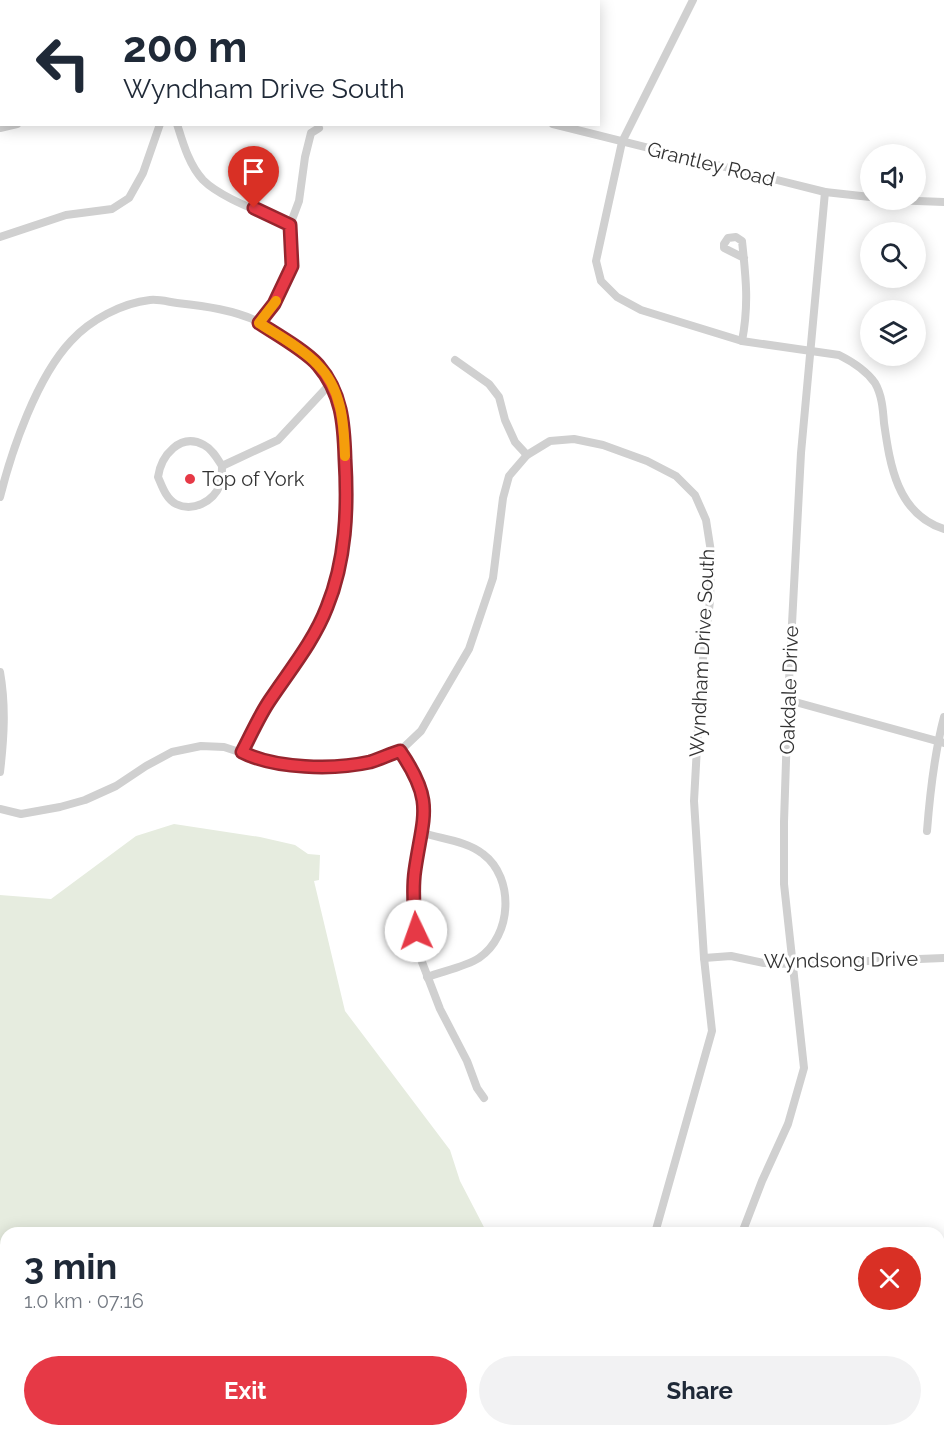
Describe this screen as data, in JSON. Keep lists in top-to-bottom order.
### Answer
{
  "streets": {
    "street": [
      "Grantley Road",
      "Wyndham Drive South",
      "Oakdale Drive",
      "Wyndsong Drive"
    ]
  },
  "crossings": [
    ["Grantley Road", "Oakdale Drive"],
    ["Wyndham Drive South", "Wyndsong Drive"],
    ["Oakdale Drive", "Wyndsong Drive"]
  ],
  "places": ["Top of York"],
  "page": {
    "turn": ["200 m", "Wyndham Drive South"],
    "heading": ["3 min", "1.0 km · 07:16"],
    "buttons": ["Exit", "Share"]
  }
}
